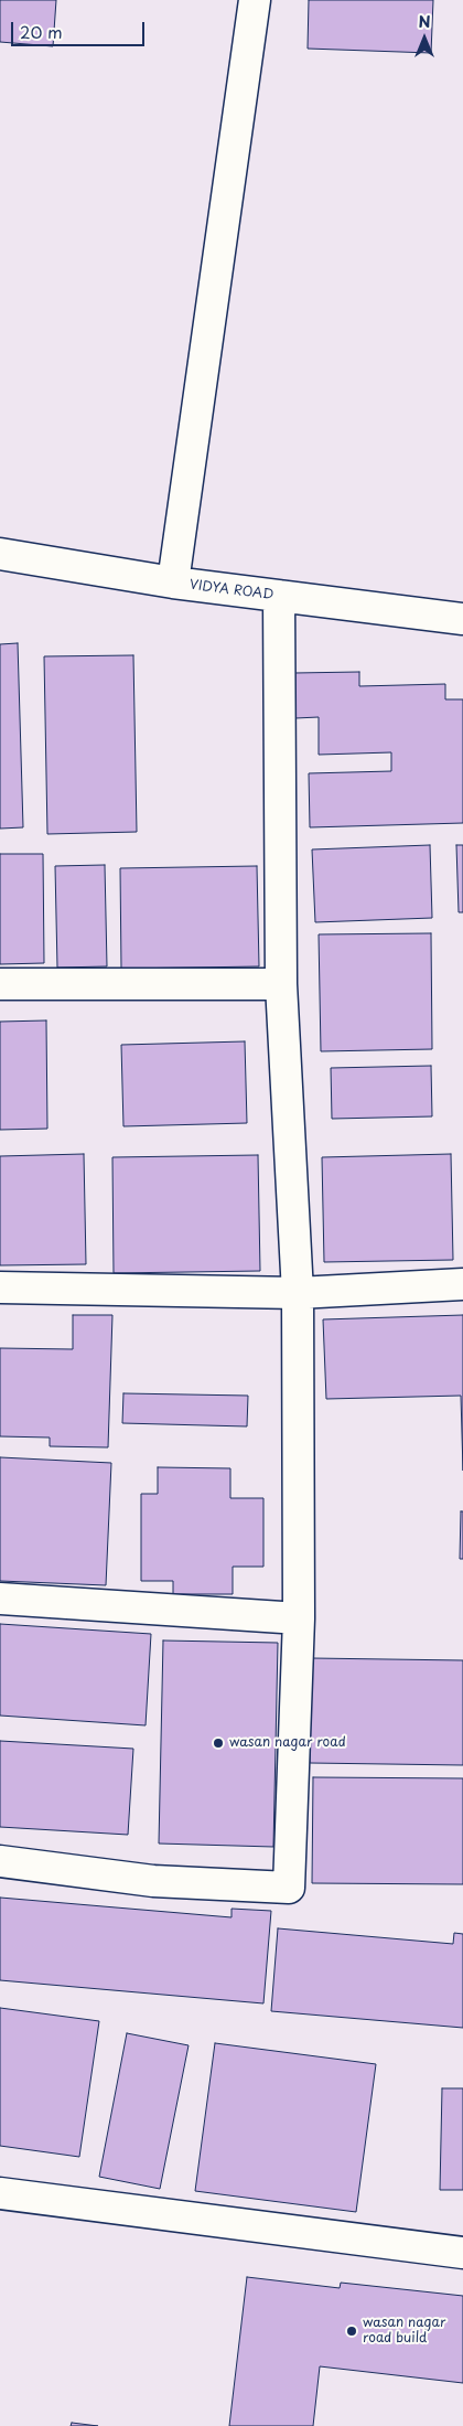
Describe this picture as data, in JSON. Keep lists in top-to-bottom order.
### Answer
{
  "streets": {
    "street": ["VIDYA ROAD"]
  },
  "places": ["wasan nagar road", "wasan nagar road build"],
  "scale_bar": "20 m",
  "north": "top"
}
